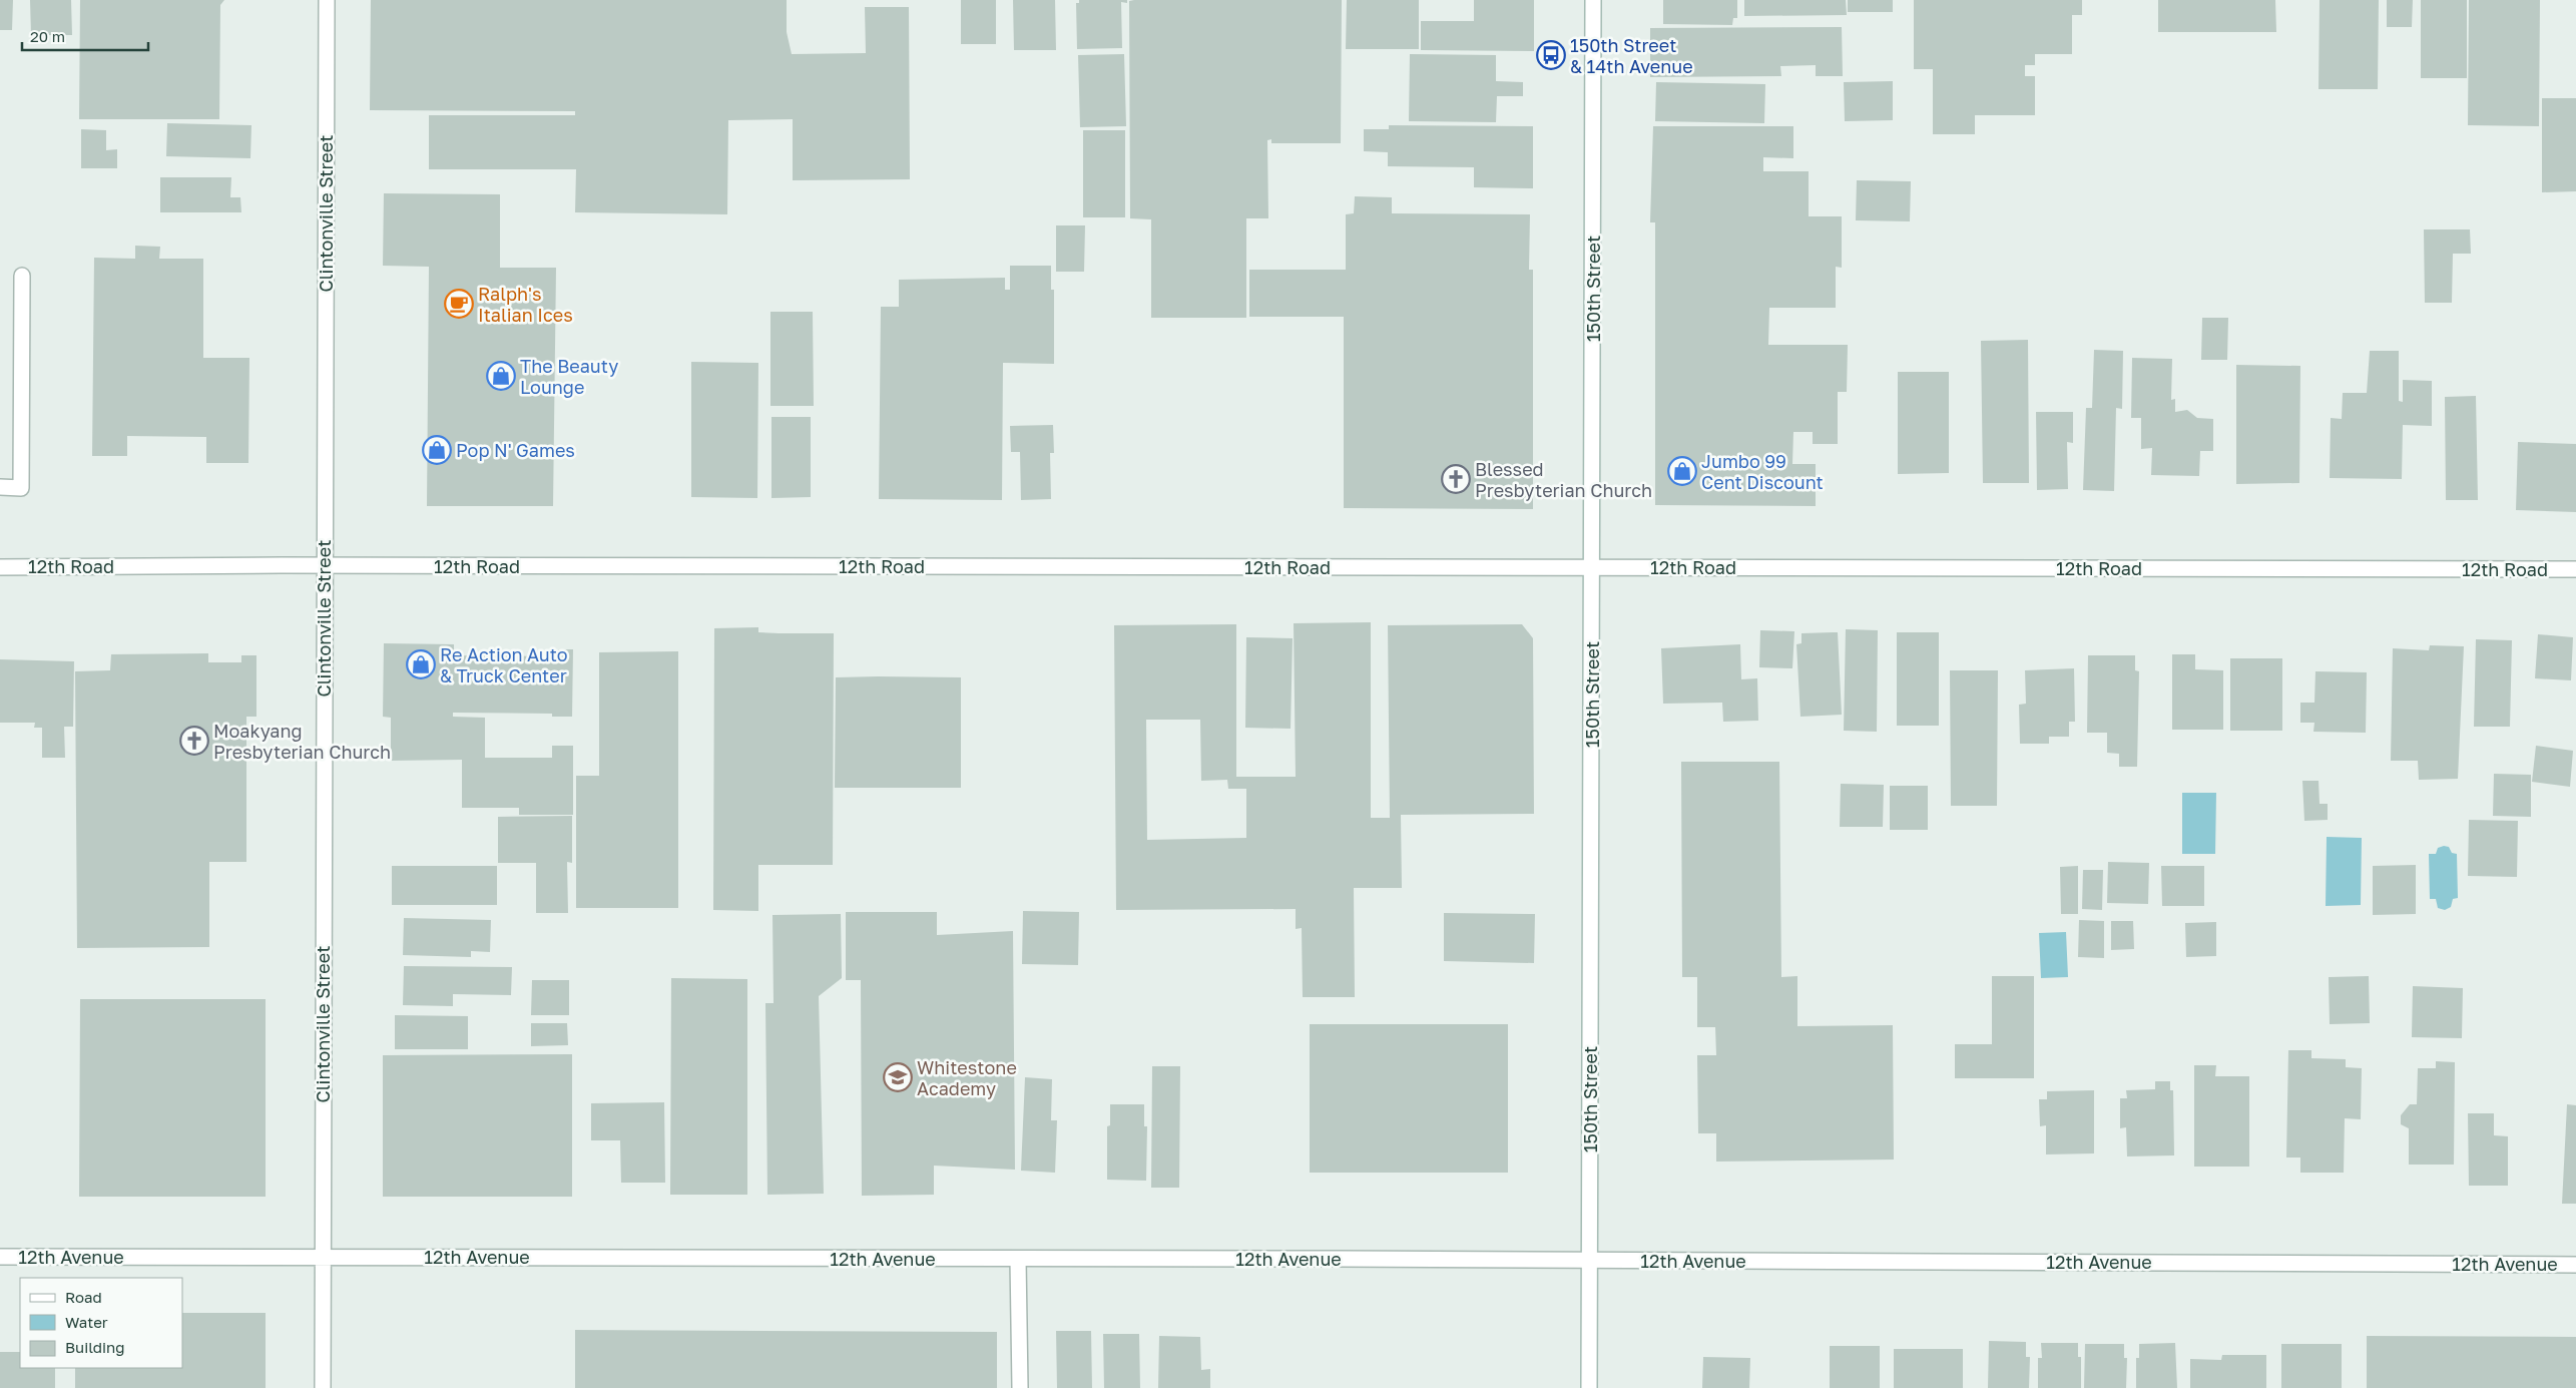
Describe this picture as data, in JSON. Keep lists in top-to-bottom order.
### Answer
{
  "streets": {
    "street": [
      "Clintonville Street",
      "150th Street",
      "12th Road",
      "12th Avenue"
    ]
  },
  "crossings": [
    ["Clintonville Street", "12th Road"],
    ["Clintonville Street", "12th Avenue"],
    ["150th Street", "12th Road"],
    ["150th Street", "12th Avenue"]
  ],
  "places": {
    "bus stop": ["150th Street & 14th Avenue"],
    "cafe": ["Ralph's Italian Ices"],
    "shop": [
      "The Beauty Lounge",
      "Pop N' Games",
      "Jumbo 99 Cent Discount",
      "Re Action Auto & Truck Center"
    ],
    "church": ["Blessed Presbyterian Church", "Moakyang Presbyterian Church"],
    "school or university": ["Whitestone Academy"]
  },
  "legend": ["Road", "Water", "Building"],
  "scale_bar": "20 m"
}
